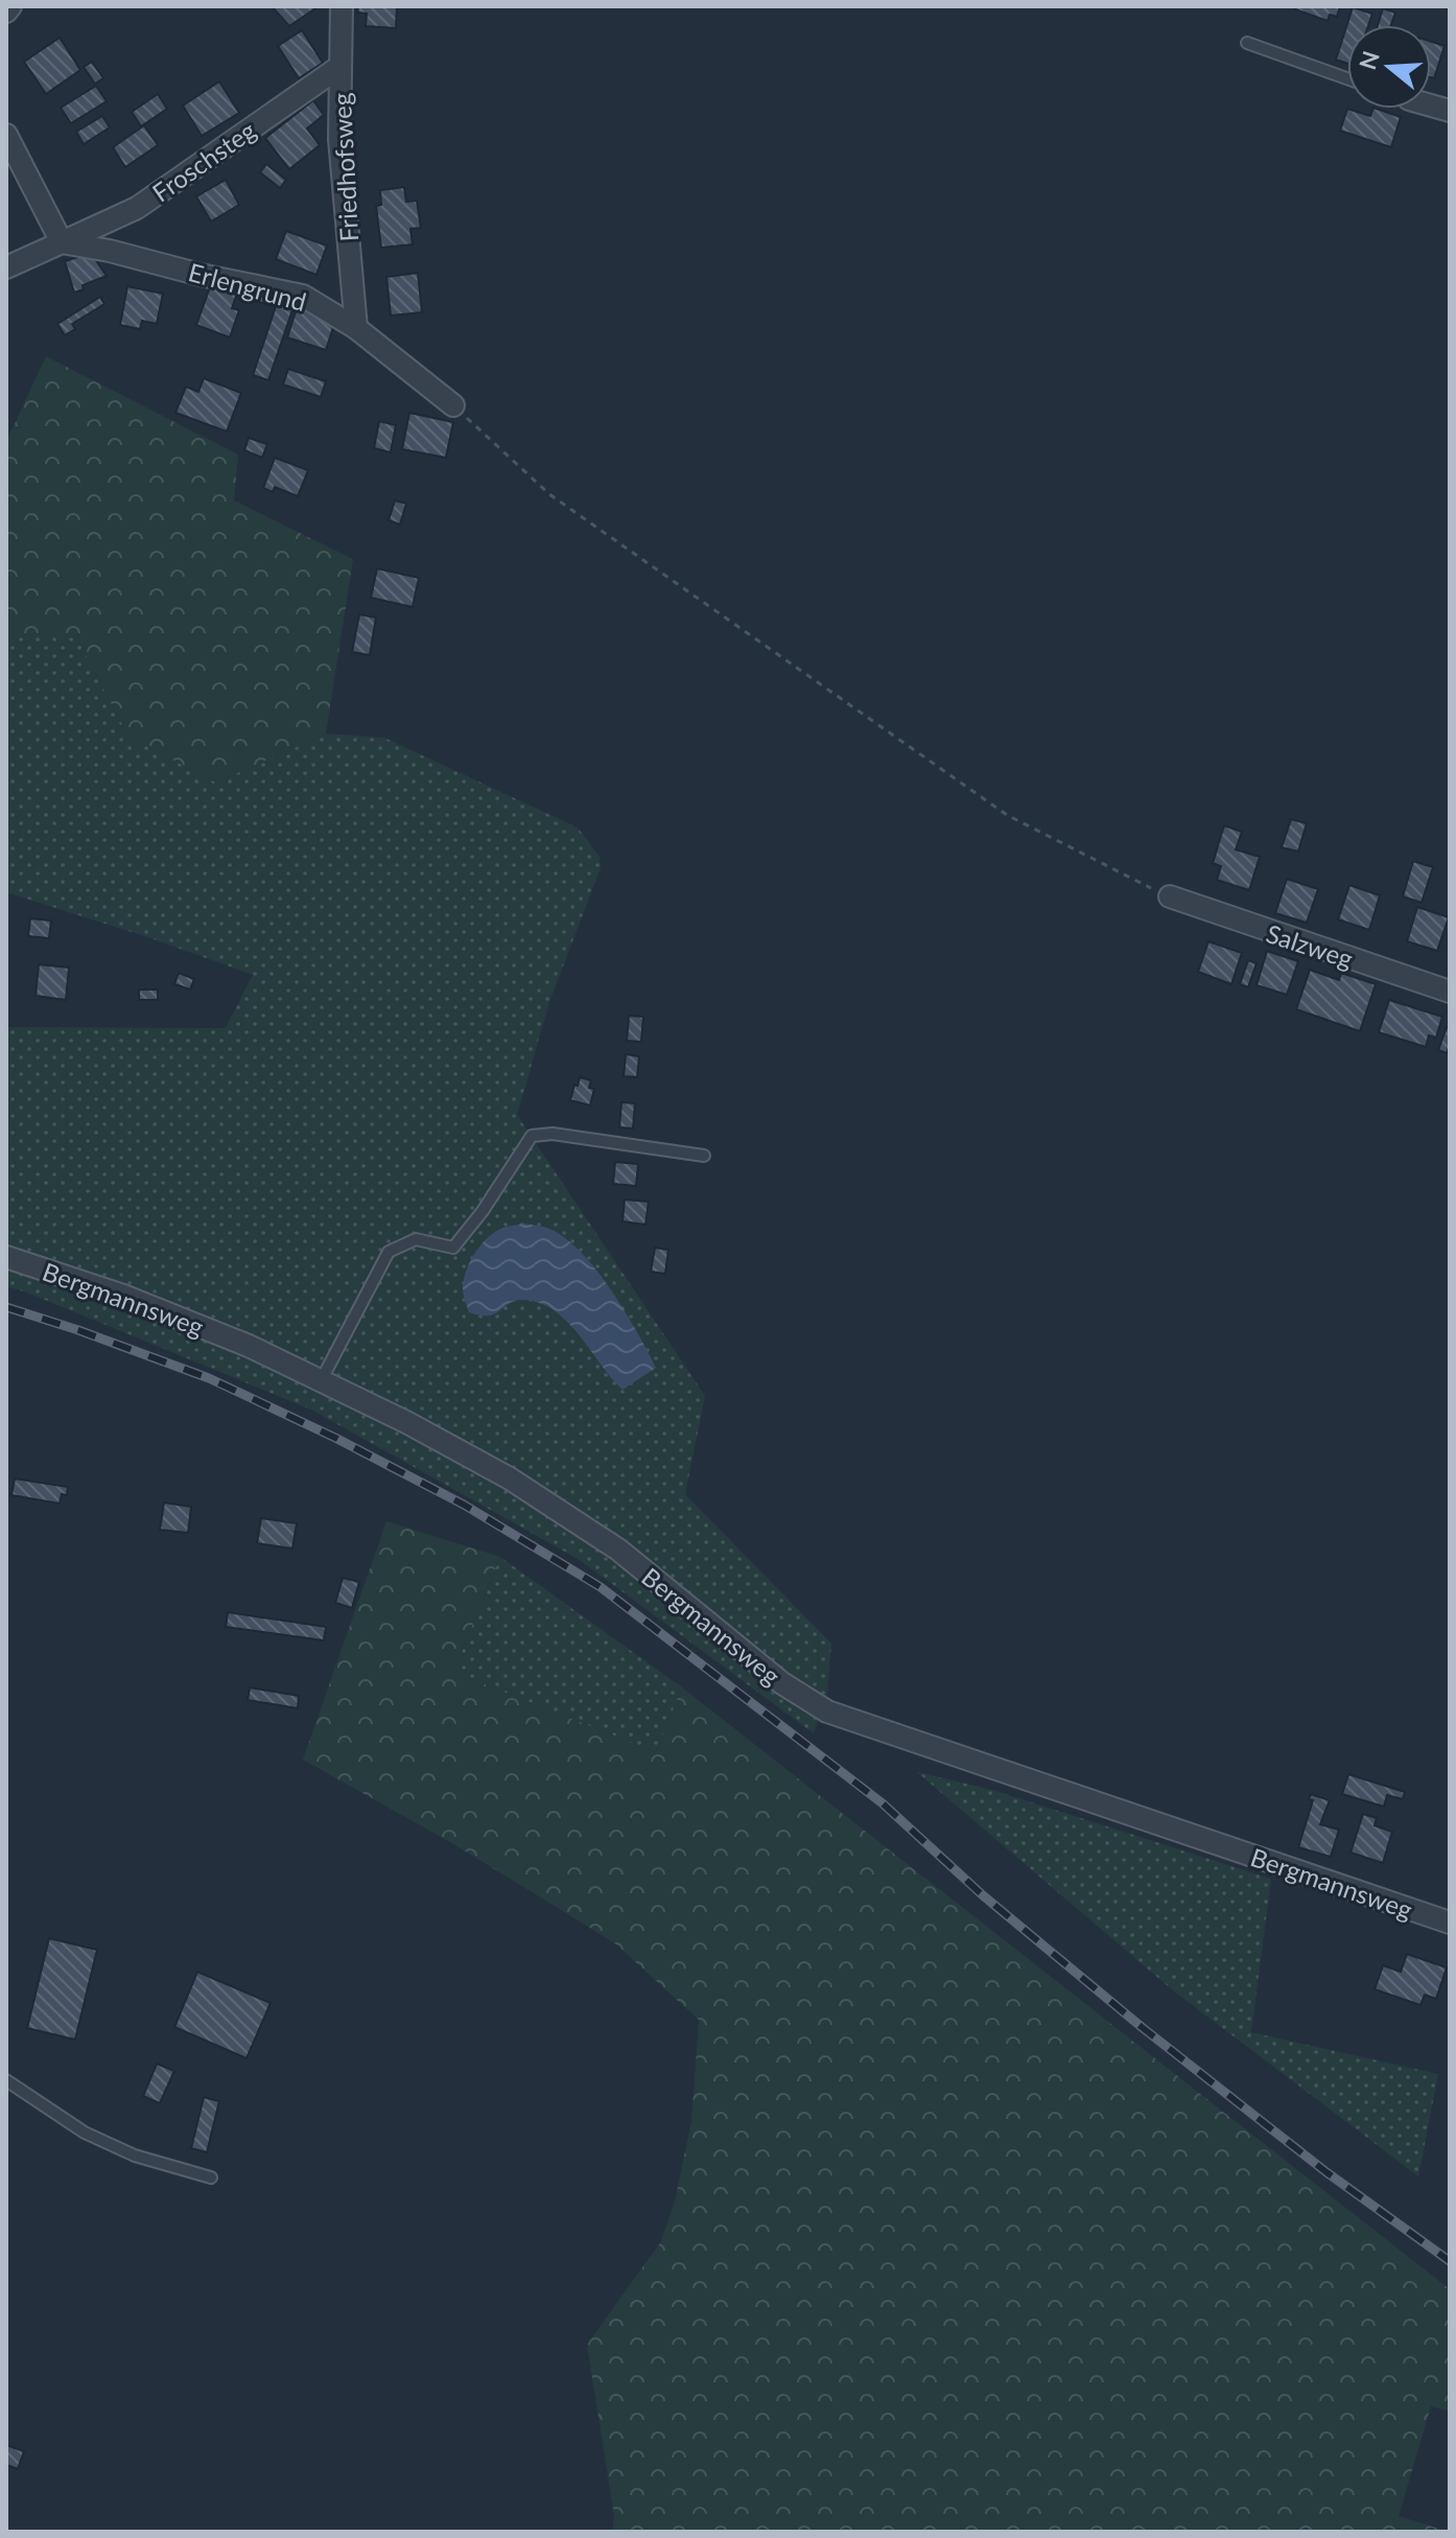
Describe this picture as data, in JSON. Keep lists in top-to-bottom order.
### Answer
{
  "streets": {
    "street": [
      "Froschsteg",
      "Friedhofsweg",
      "Erlengrund",
      "Salzweg",
      "Bergmannsweg"
    ]
  },
  "crossings": [
    ["Froschsteg", "Friedhofsweg"],
    ["Froschsteg", "Erlengrund"],
    ["Friedhofsweg", "Erlengrund"]
  ],
  "north": "left"
}
